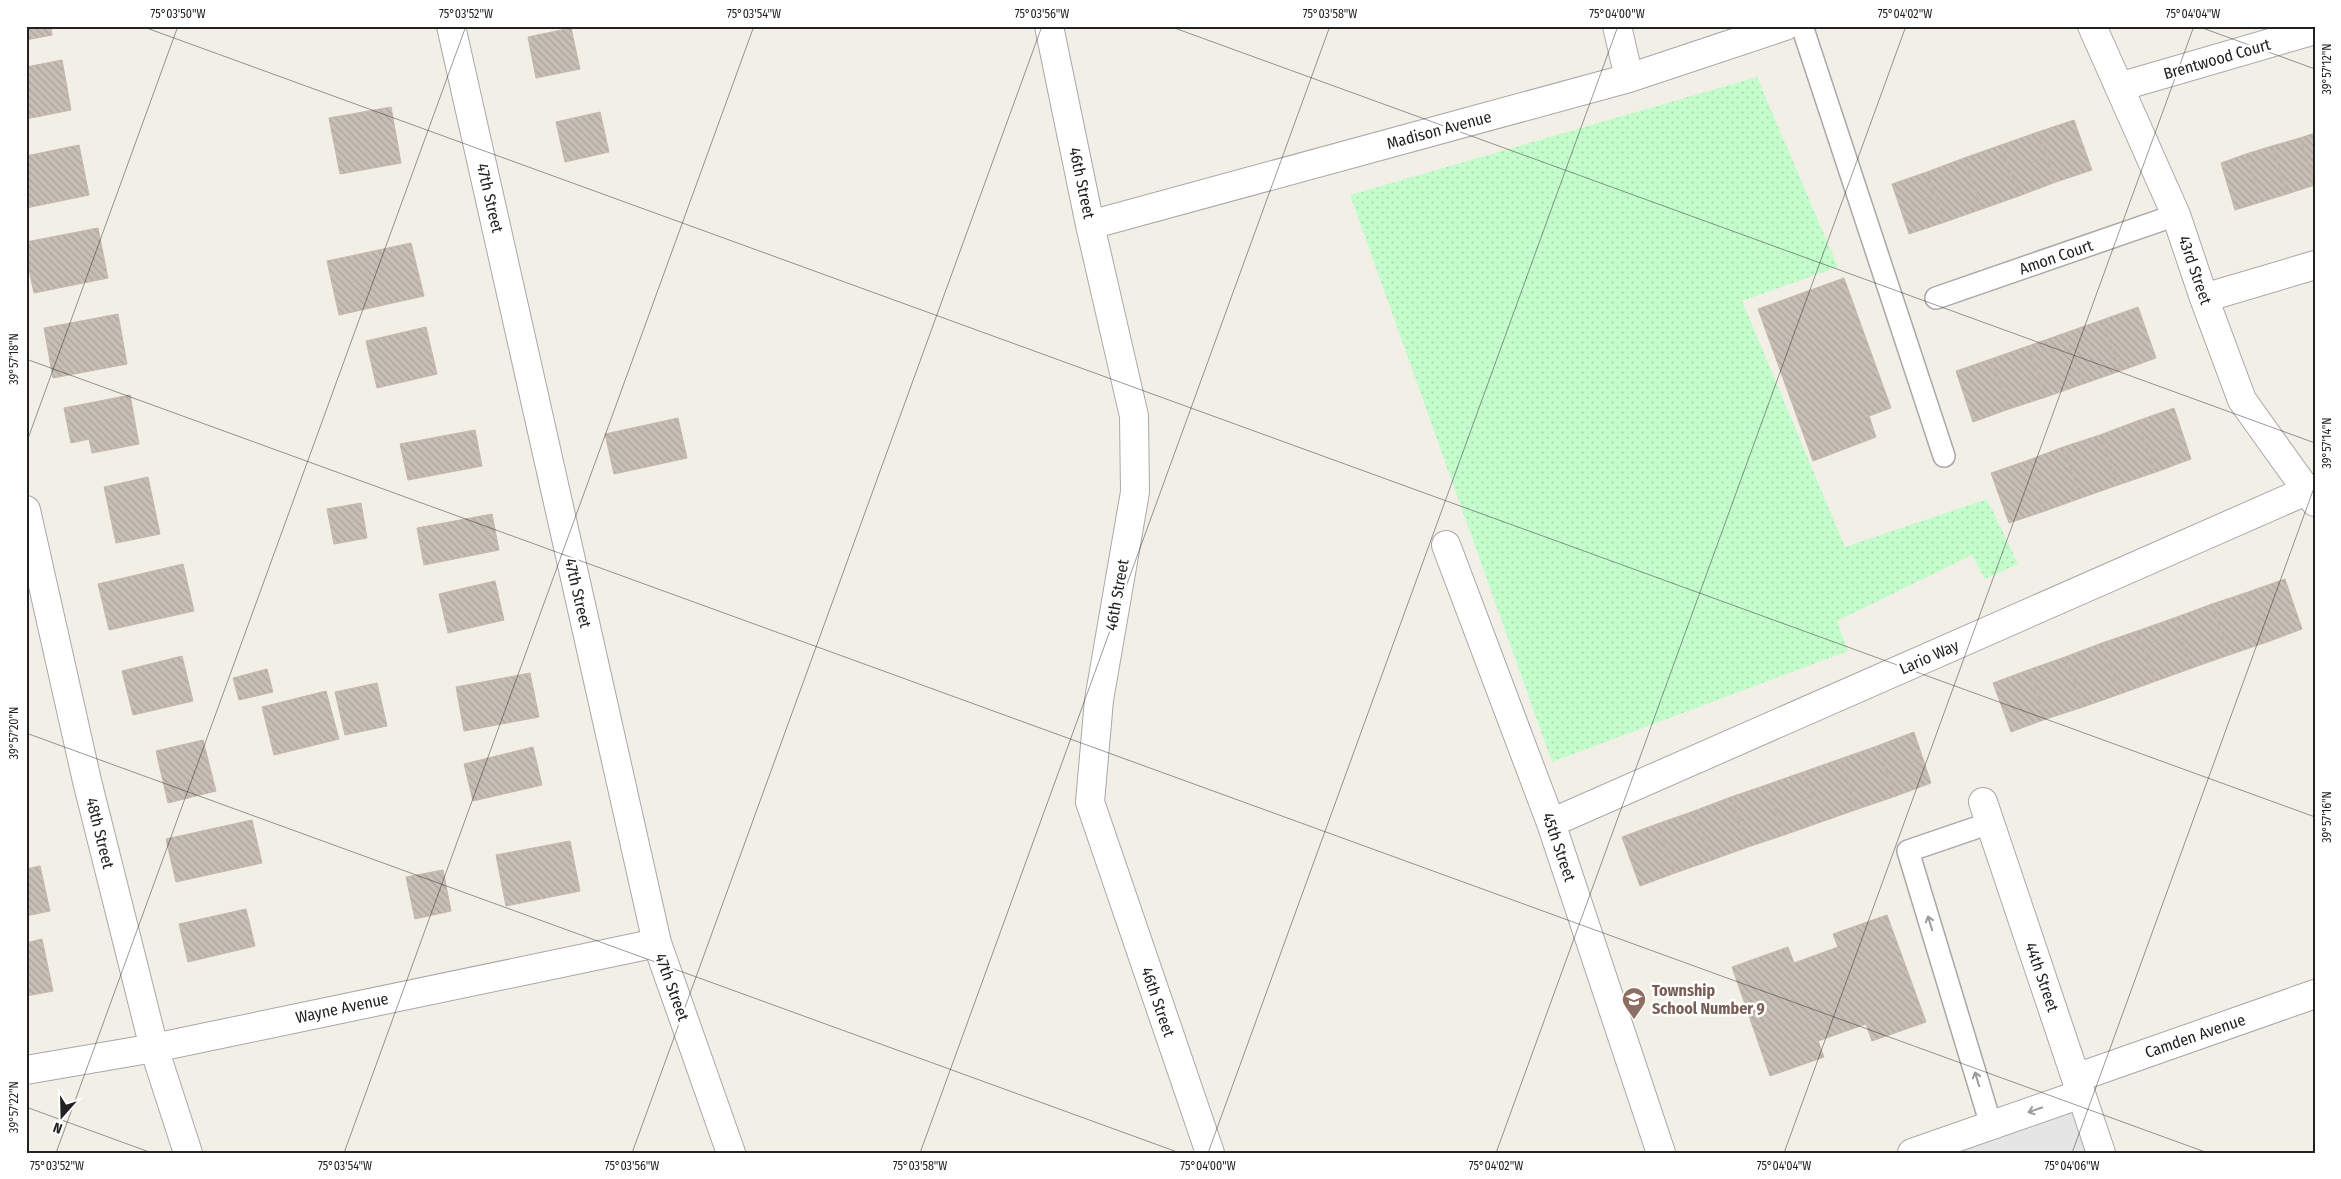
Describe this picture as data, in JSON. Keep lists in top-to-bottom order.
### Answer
{
  "streets": {
    "street": [
      "Brentwood Court",
      "Madison Avenue",
      "46th Street",
      "47th Street",
      "43rd Street",
      "Lario Way",
      "48th Street",
      "45th Street",
      "44th Street",
      "Wayne Avenue",
      "Camden Avenue"
    ],
    "lane": ["Amon Court"]
  },
  "crossings": [
    ["Brentwood Court", "43rd Street"],
    ["Madison Avenue", "46th Street"],
    ["47th Street", "Wayne Avenue"],
    ["Amon Court", "43rd Street"],
    ["43rd Street", "Lario Way"],
    ["Lario Way", "45th Street"],
    ["48th Street", "Wayne Avenue"],
    ["44th Street", "Camden Avenue"]
  ],
  "places": {
    "school or university": ["Township School Number 9"]
  },
  "north": "bottom",
  "coordinates": [
    "75°03'50\"W",
    "75°03'52\"W",
    "75°03'54\"W",
    "75°03'56\"W",
    "75°03'58\"W",
    "75°04'00\"W",
    "75°04'02\"W",
    "75°04'04\"W",
    "39°57'12\"N",
    "39°57'18\"N",
    "39°57'14\"N",
    "39°57'20\"N",
    "39°57'16\"N",
    "39°57'22\"N",
    "75°04'06\"W"
  ]
}
